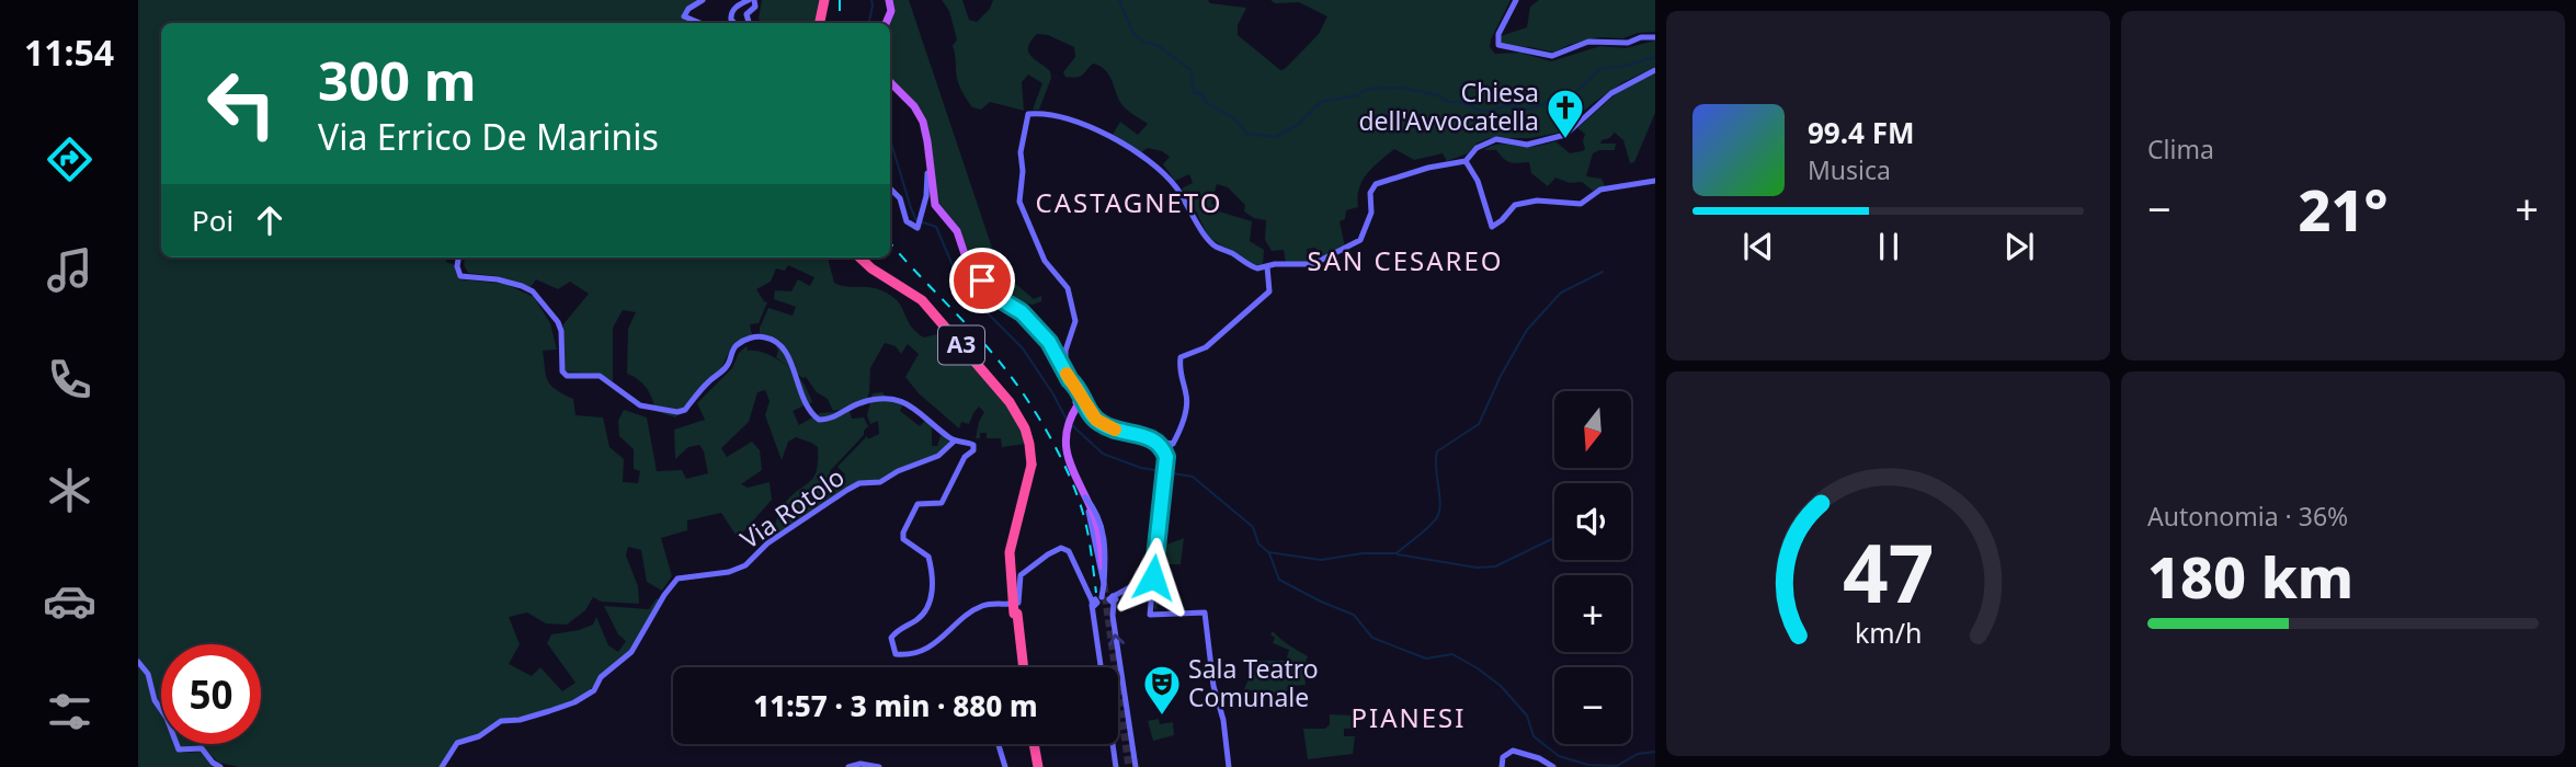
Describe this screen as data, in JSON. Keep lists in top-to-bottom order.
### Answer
{
  "streets": {
    "highway": ["A3"],
    "street": ["Via Rotolo"]
  },
  "districts": ["CASTAGNETO", "SAN CESAREO", "PIANESI"],
  "places": {
    "church": ["Chiesa dell'Avvocatella"],
    "theatre": ["Sala Teatro Comunale"]
  },
  "north": "bottom",
  "page": {
    "tabs": "11:54",
    "tile": [
      "Clima",
      ["Autonomia · 36%", "180 km"]
    ],
    "turn": ["300 m", "Via Errico De Marinis"],
    "song": ["99.4 FM", "Musica"],
    "heat": ["−", "21°", "+"],
    "then": "Poi",
    "map_buttons": ["+", "−"],
    "limit": "50",
    "trip": "11:57 · 3 min · 880 m",
    "gauge": ["47", "km/h"]
  }
}
